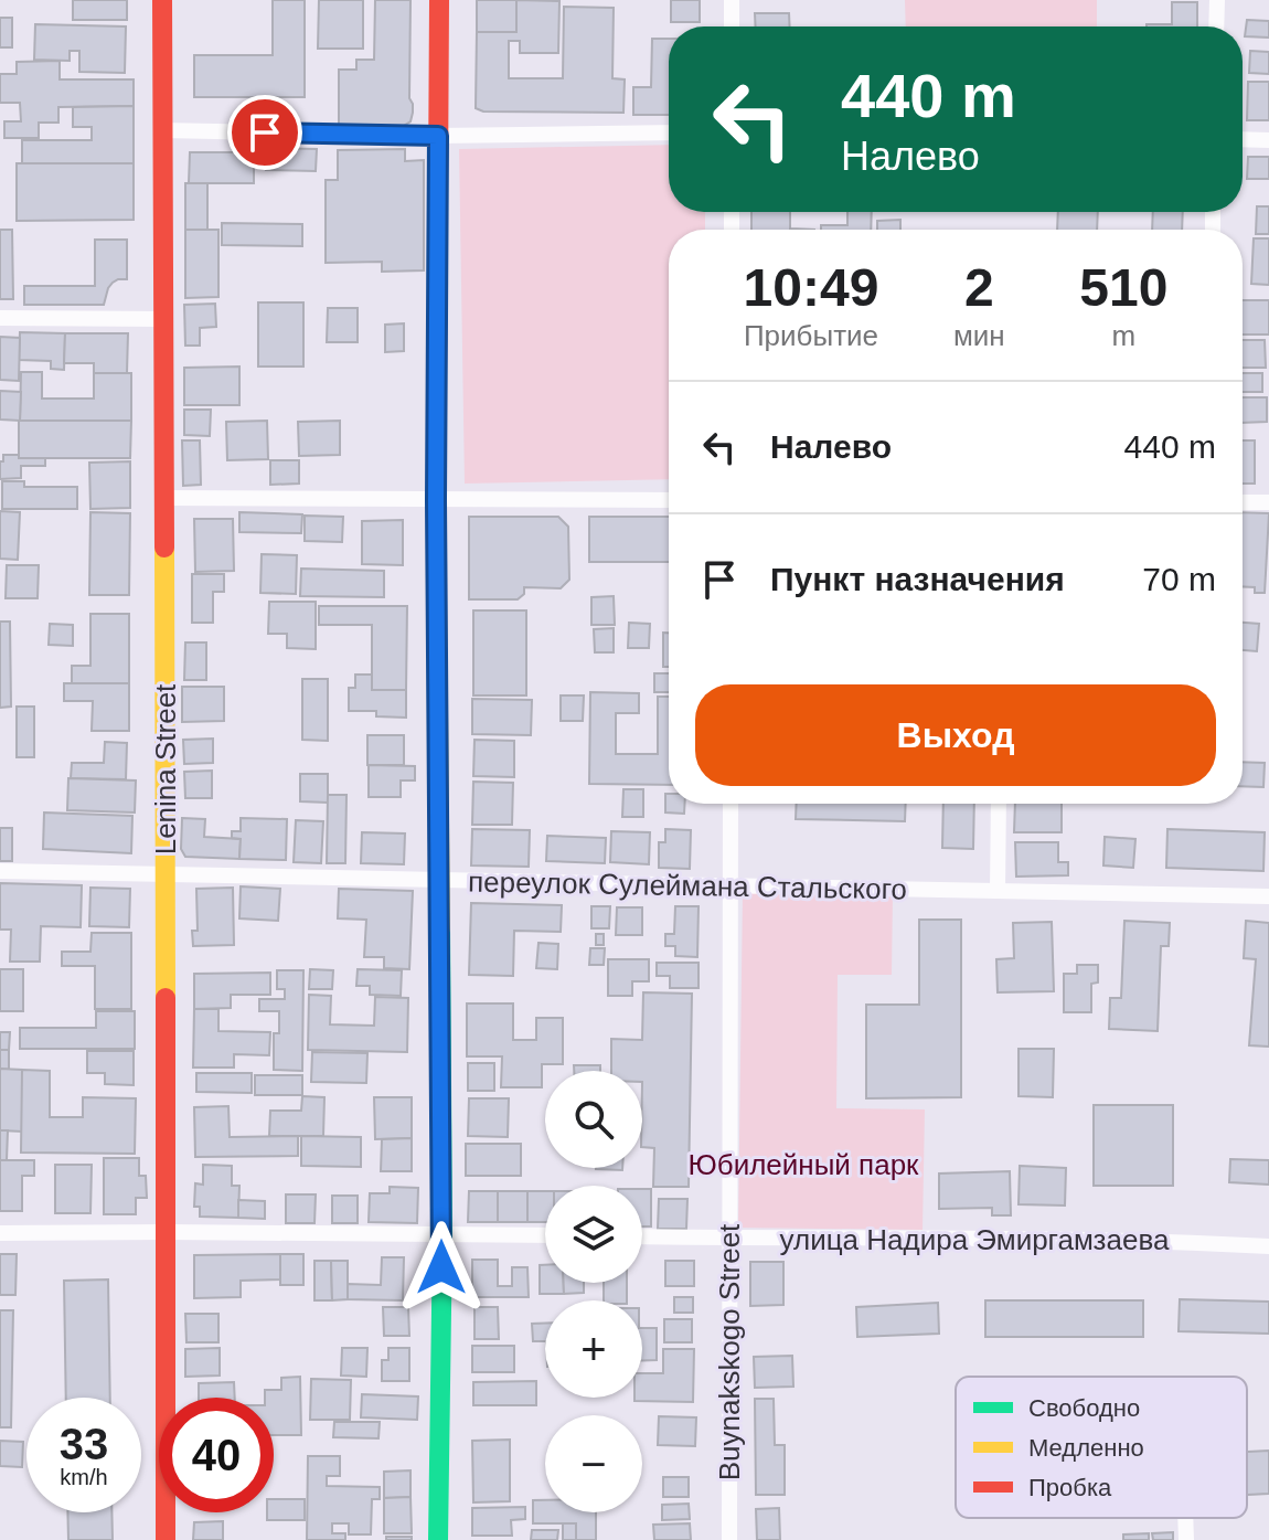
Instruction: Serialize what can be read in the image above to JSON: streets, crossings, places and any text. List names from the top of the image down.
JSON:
{
  "streets": {
    "street": [
      "Lenina Street",
      "переулок Сулеймана Стальского",
      "улица Надира Эмиргамзаева",
      "Buynakskogo Street"
    ]
  },
  "crossings": [
    ["Lenina Street", "переулок Сулеймана Стальского"],
    ["переулок Сулеймана Стальского", "Buynakskogo Street"],
    ["улица Надира Эмиргамзаева", "Buynakskogo Street"]
  ],
  "parks": ["Юбилейный парк"],
  "legend": ["Свободно", "Медленно", "Пробка"],
  "page": {
    "turn": ["440 m", "Налево"],
    "eta": [
      "10:49",
      "Прибытие",
      "2",
      "мин",
      "510",
      "m"
    ],
    "list": [
      {
        "name": "Налево",
        "value": "440 m"
      },
      {
        "name": "Пункт назначения",
        "value": "70 m"
      }
    ],
    "buttons": "Выход",
    "map_buttons": ["+", "−"],
    "speed": "33 km/h",
    "limit": "40"
  }
}
